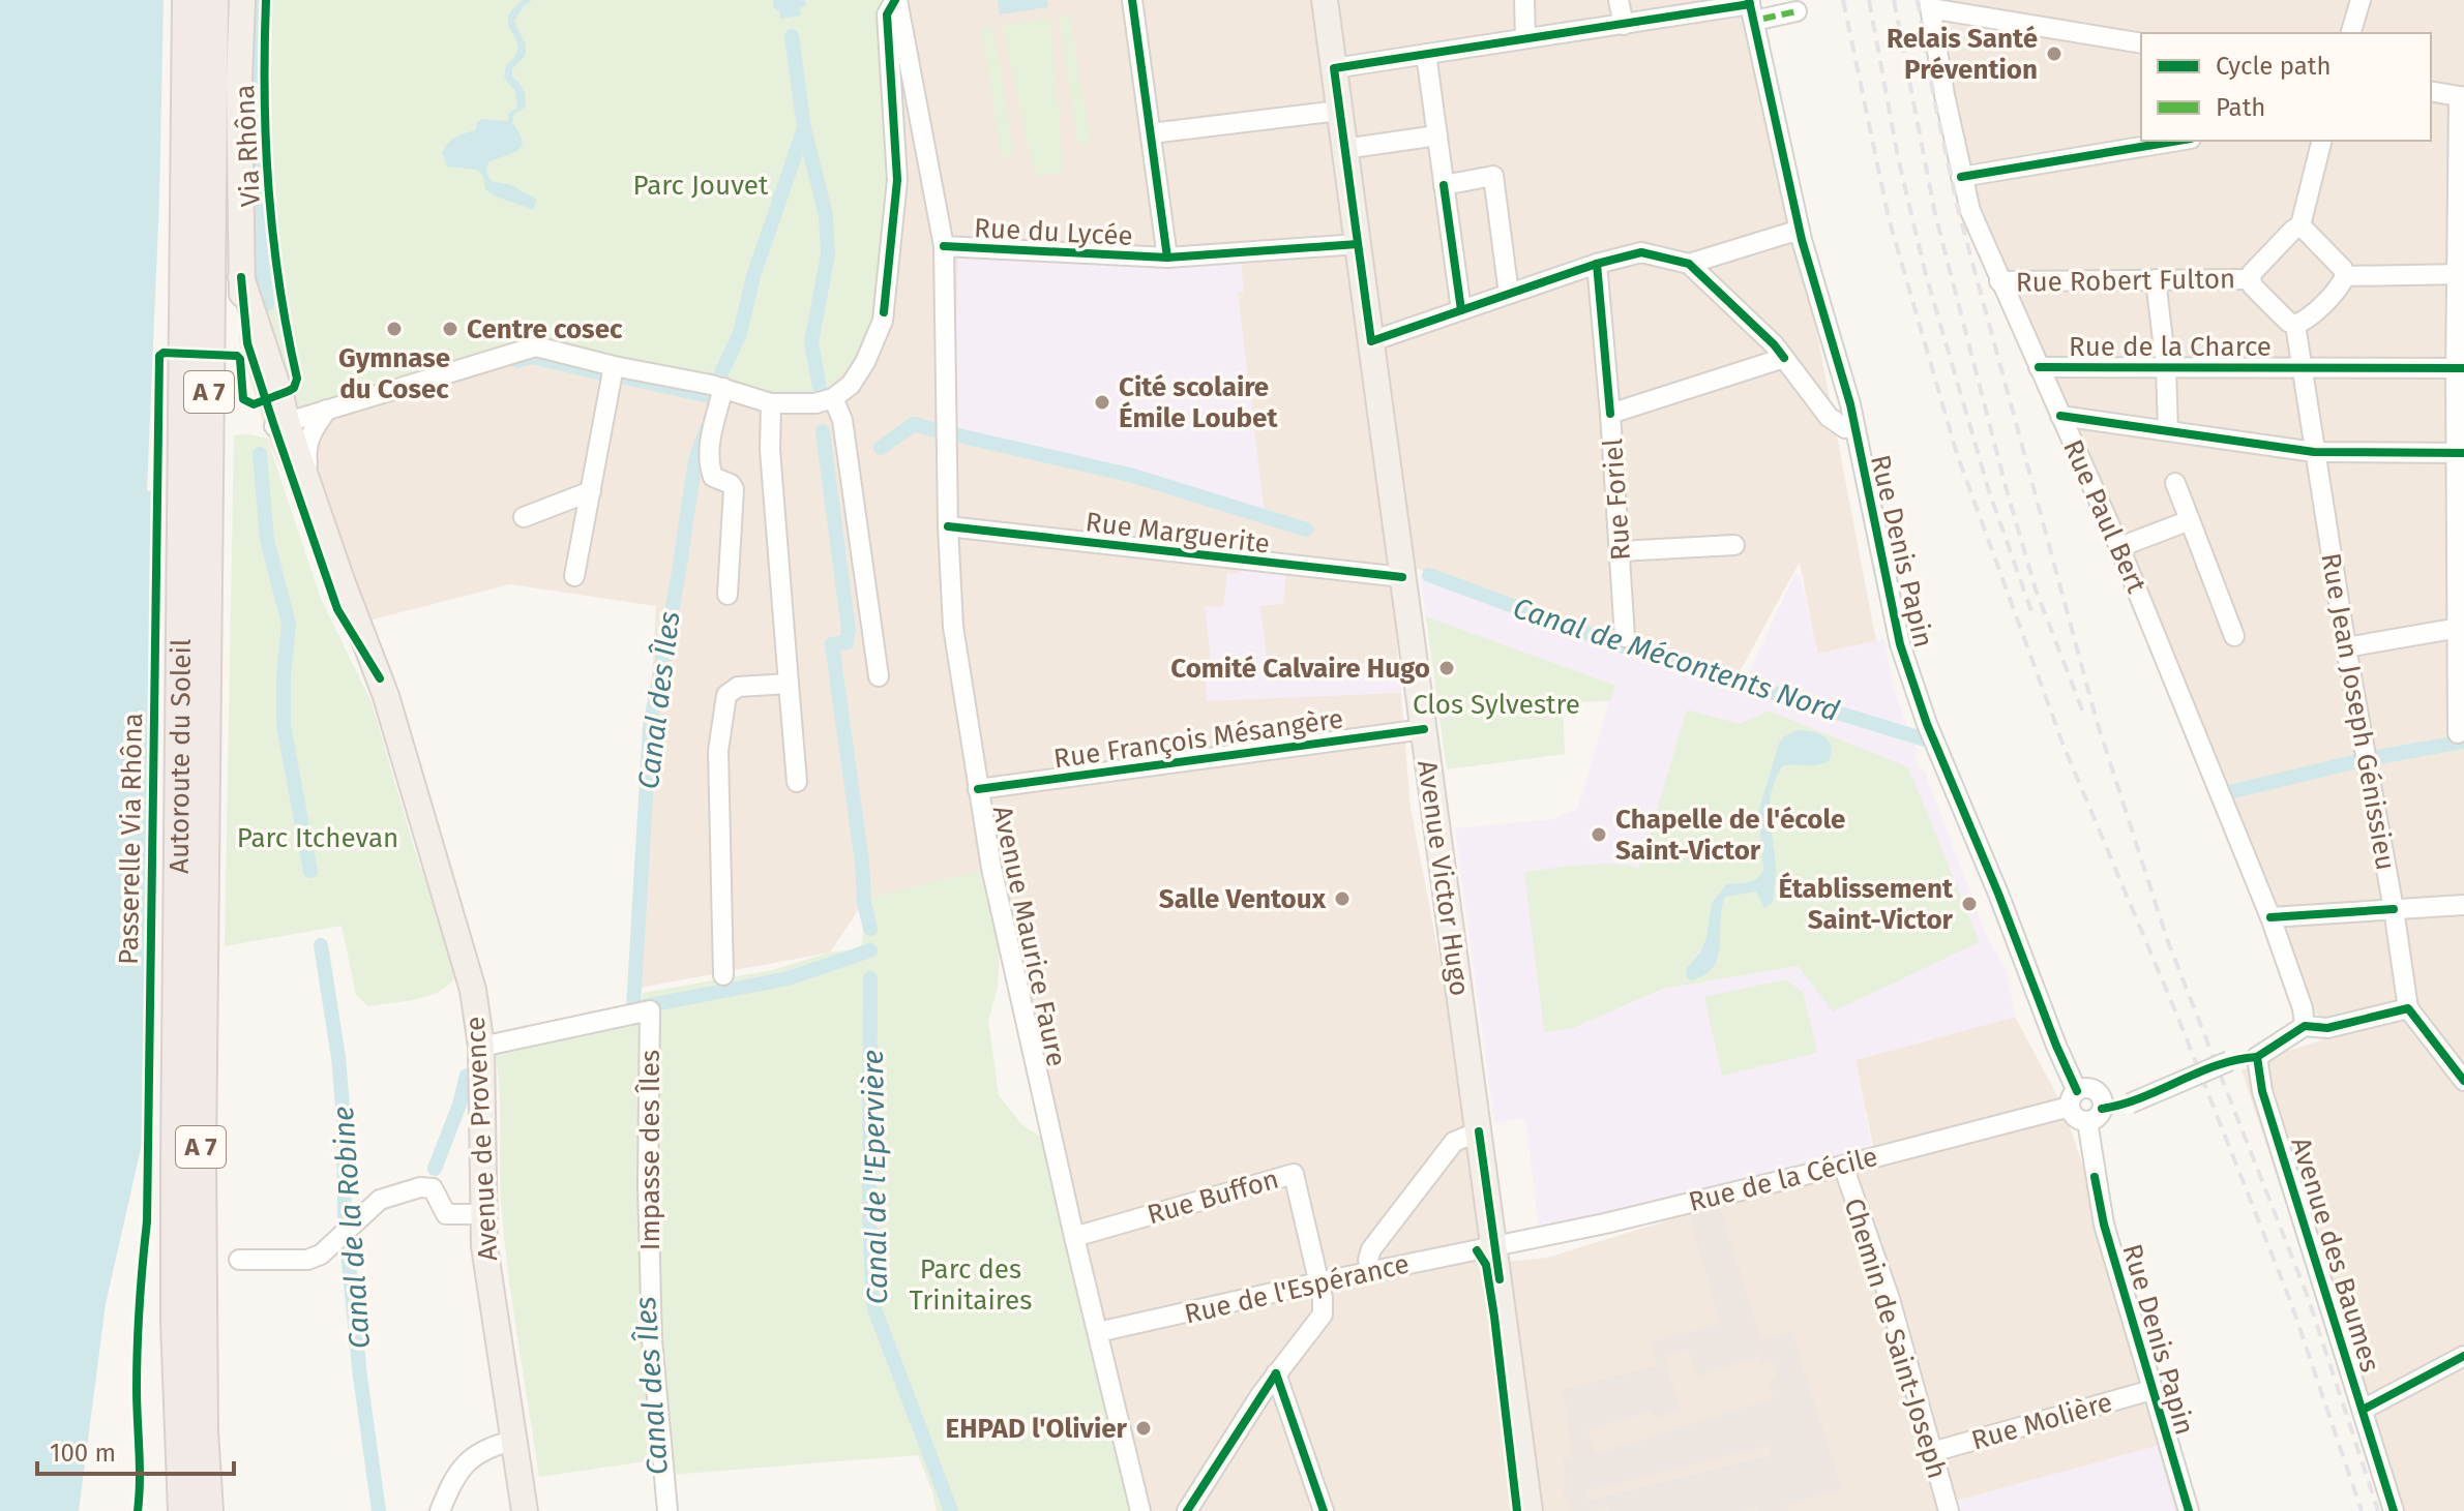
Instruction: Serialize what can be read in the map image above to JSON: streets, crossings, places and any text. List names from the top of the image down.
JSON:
{
  "streets": {
    "highway": ["A 7", "Autoroute du Soleil"],
    "main road": ["Avenue Victor Hugo", "Avenue de Provence"],
    "street": [
      "Rue du Lycée",
      "Rue Robert Fulton",
      "Rue de la Charce",
      "Rue Foriel",
      "Rue Paul Bert",
      "Rue Marguerite",
      "Rue Denis Papin",
      "Rue Jean Joseph Génissieu",
      "Rue François Mésangère",
      "Avenue Maurice Faure",
      "Impasse des Îles",
      "Rue de la Cécile",
      "Rue Buffon",
      "Avenue des Baumes",
      "Rue de l'Espérance",
      "Chemin de Saint-Joseph",
      "Rue Molière"
    ],
    "cycle path": ["Via Rhôna"]
  },
  "crossings": [
    ["Rue du Lycée", "Avenue Victor Hugo"],
    ["Rue du Lycée", "Avenue Maurice Faure"],
    ["Rue Robert Fulton", "Rue Paul Bert"],
    ["Rue Robert Fulton", "Rue Jean Joseph Génissieu"],
    ["Rue de la Charce", "Rue Paul Bert"],
    ["Rue de la Charce", "Rue Jean Joseph Génissieu"],
    ["Rue Marguerite", "Avenue Victor Hugo"],
    ["Rue Marguerite", "Avenue Maurice Faure"],
    ["Rue Denis Papin", "Rue de la Cécile"],
    ["Rue Denis Papin", "Rue Molière"],
    ["Rue François Mésangère", "Avenue Victor Hugo"],
    ["Rue François Mésangère", "Avenue Maurice Faure"],
    ["Avenue Victor Hugo", "Rue de la Cécile"],
    ["Avenue Victor Hugo", "Rue de l'Espérance"],
    ["Avenue Maurice Faure", "Rue Buffon"],
    ["Avenue Maurice Faure", "Rue de l'Espérance"],
    ["Avenue de Provence", "Impasse des Îles"],
    ["Rue de la Cécile", "Rue de l'Espérance"],
    ["Rue de la Cécile", "Chemin de Saint-Joseph"],
    ["Rue Buffon", "Rue de l'Espérance"],
    ["Chemin de Saint-Joseph", "Rue Molière"]
  ],
  "water": [
    "Canal de Mécontents Nord",
    "Canal des Îles",
    "Canal de l'Epervière",
    "Canal de la Robine"
  ],
  "parks": [
    "Parc Jouvet",
    "Clos Sylvestre",
    "Parc Itchevan",
    "Parc des Trinitaires"
  ],
  "places": [
    "Relais Santé Prévention",
    "Gymnase du Cosec",
    "Centre cosec",
    "Cité scolaire Émile Loubet",
    "Comité Calvaire Hugo",
    "Chapelle de l'école Saint-Victor",
    "Salle Ventoux",
    "Établissement Saint-Victor",
    "EHPAD l'Olivier"
  ],
  "legend": ["Cycle path", "Path"],
  "scale_bar": "100 m"
}
